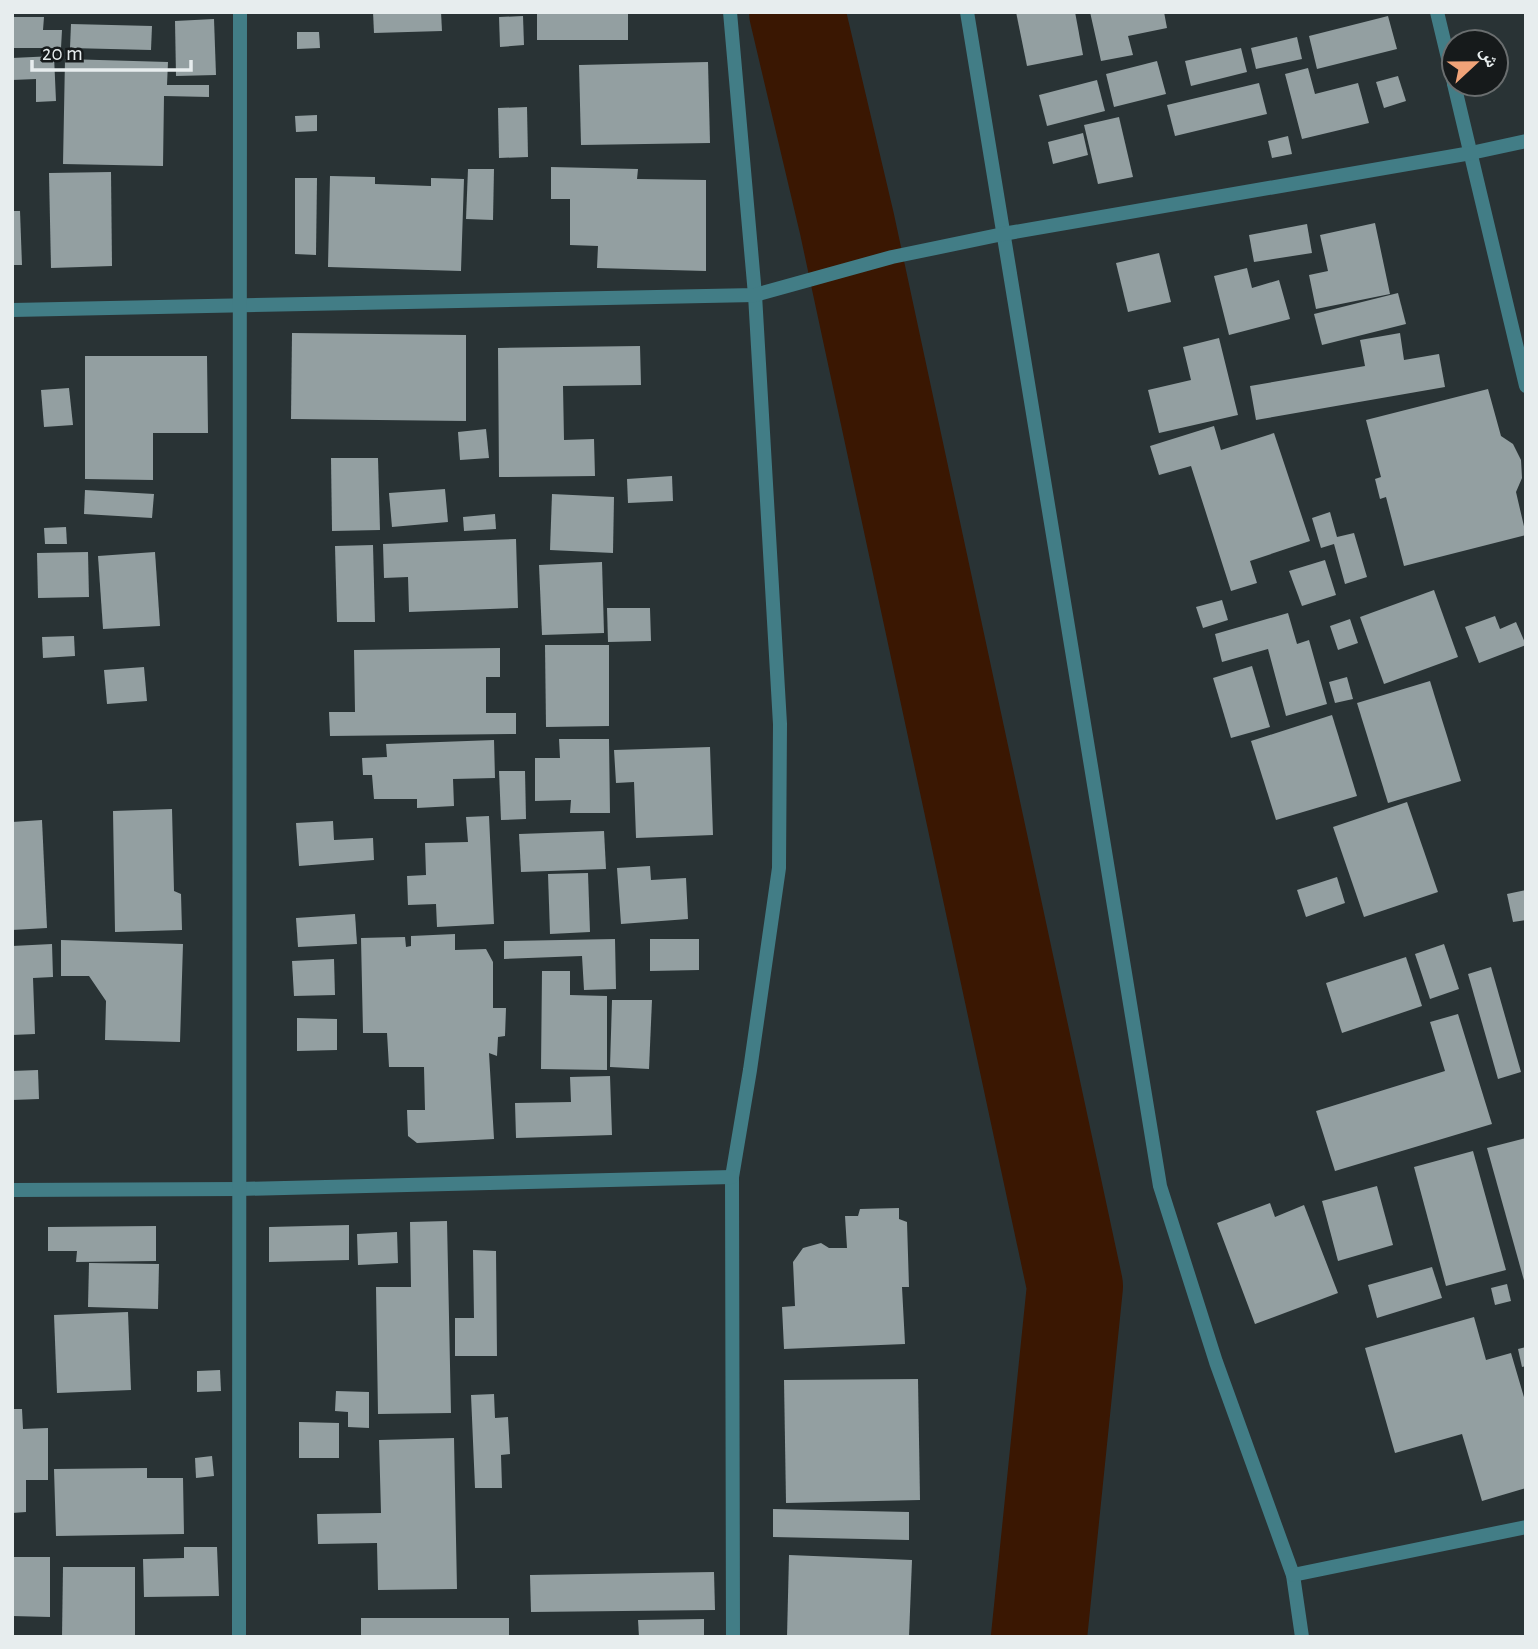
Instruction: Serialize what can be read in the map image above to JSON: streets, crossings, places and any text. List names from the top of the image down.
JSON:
{
  "scale_bar": "20 m",
  "north": "right"
}
